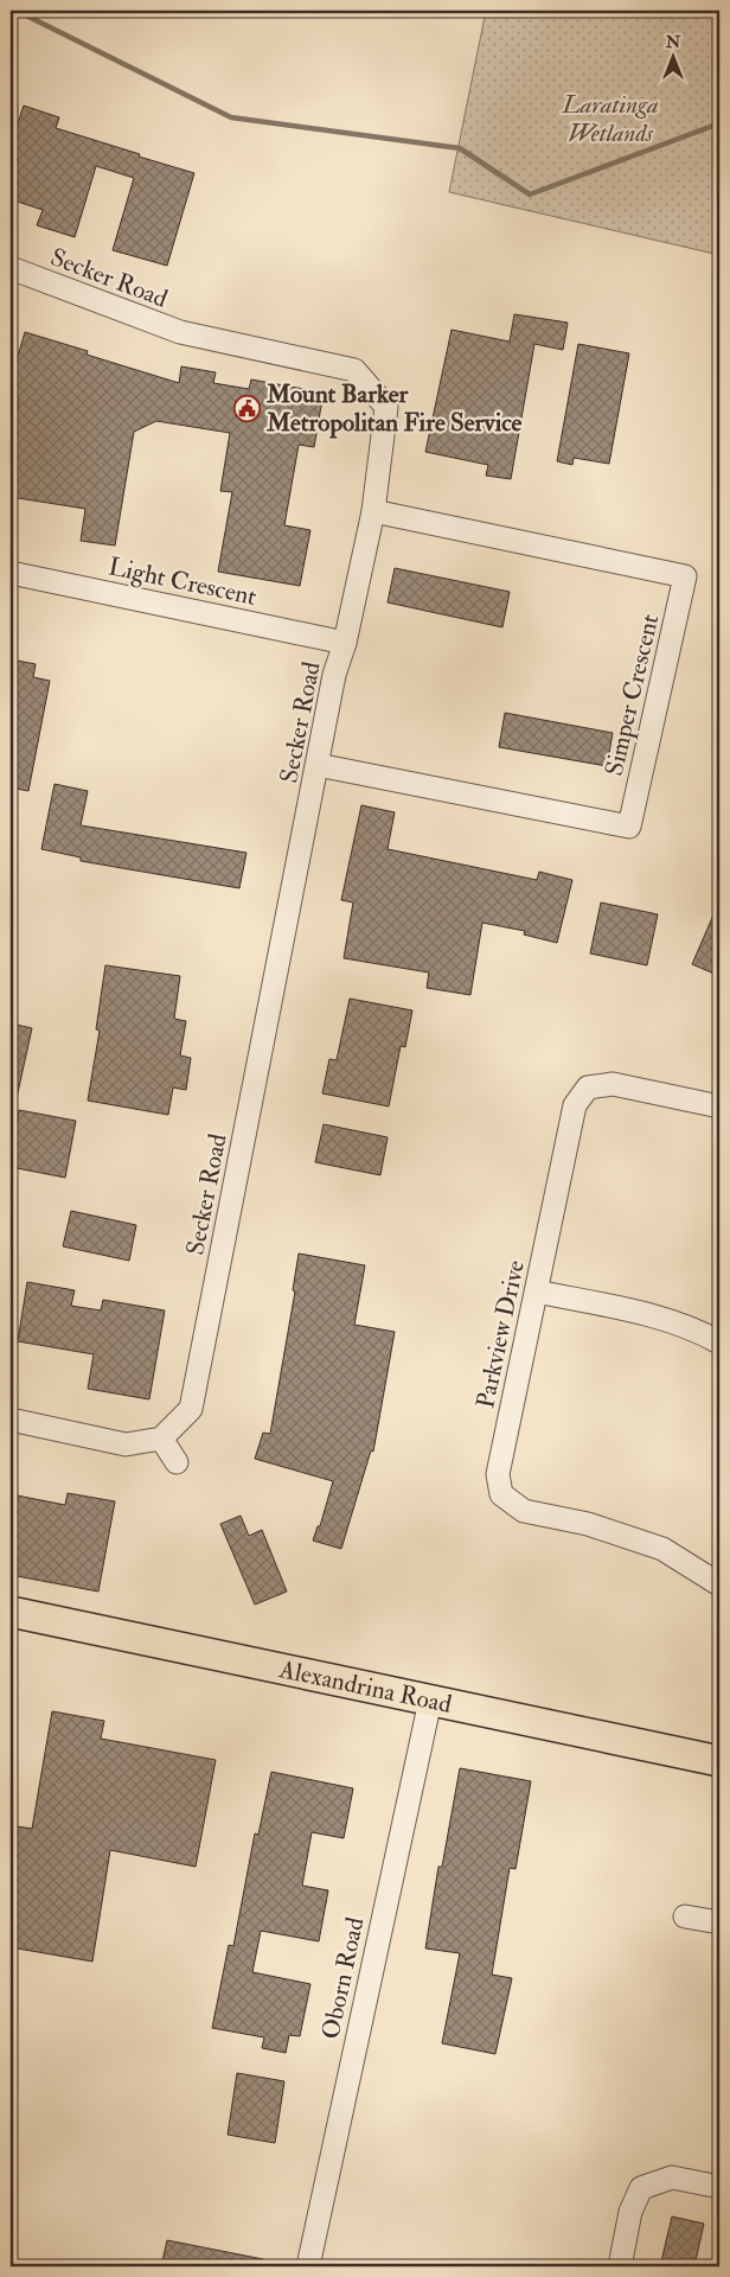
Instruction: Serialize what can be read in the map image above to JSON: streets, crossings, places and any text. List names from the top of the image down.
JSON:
{
  "streets": {
    "main road": ["Alexandrina Road"],
    "street": [
      "Secker Road",
      "Light Crescent",
      "Simper Crescent",
      "Parkview Drive",
      "Oborn Road"
    ]
  },
  "crossings": [
    ["Secker Road", "Light Crescent"],
    ["Secker Road", "Simper Crescent"],
    ["Alexandrina Road", "Oborn Road"]
  ],
  "parks": ["Laratinga Wetlands"],
  "places": {
    "public building": ["Mount Barker Metropolitan Fire Service"]
  },
  "north": "top"
}
